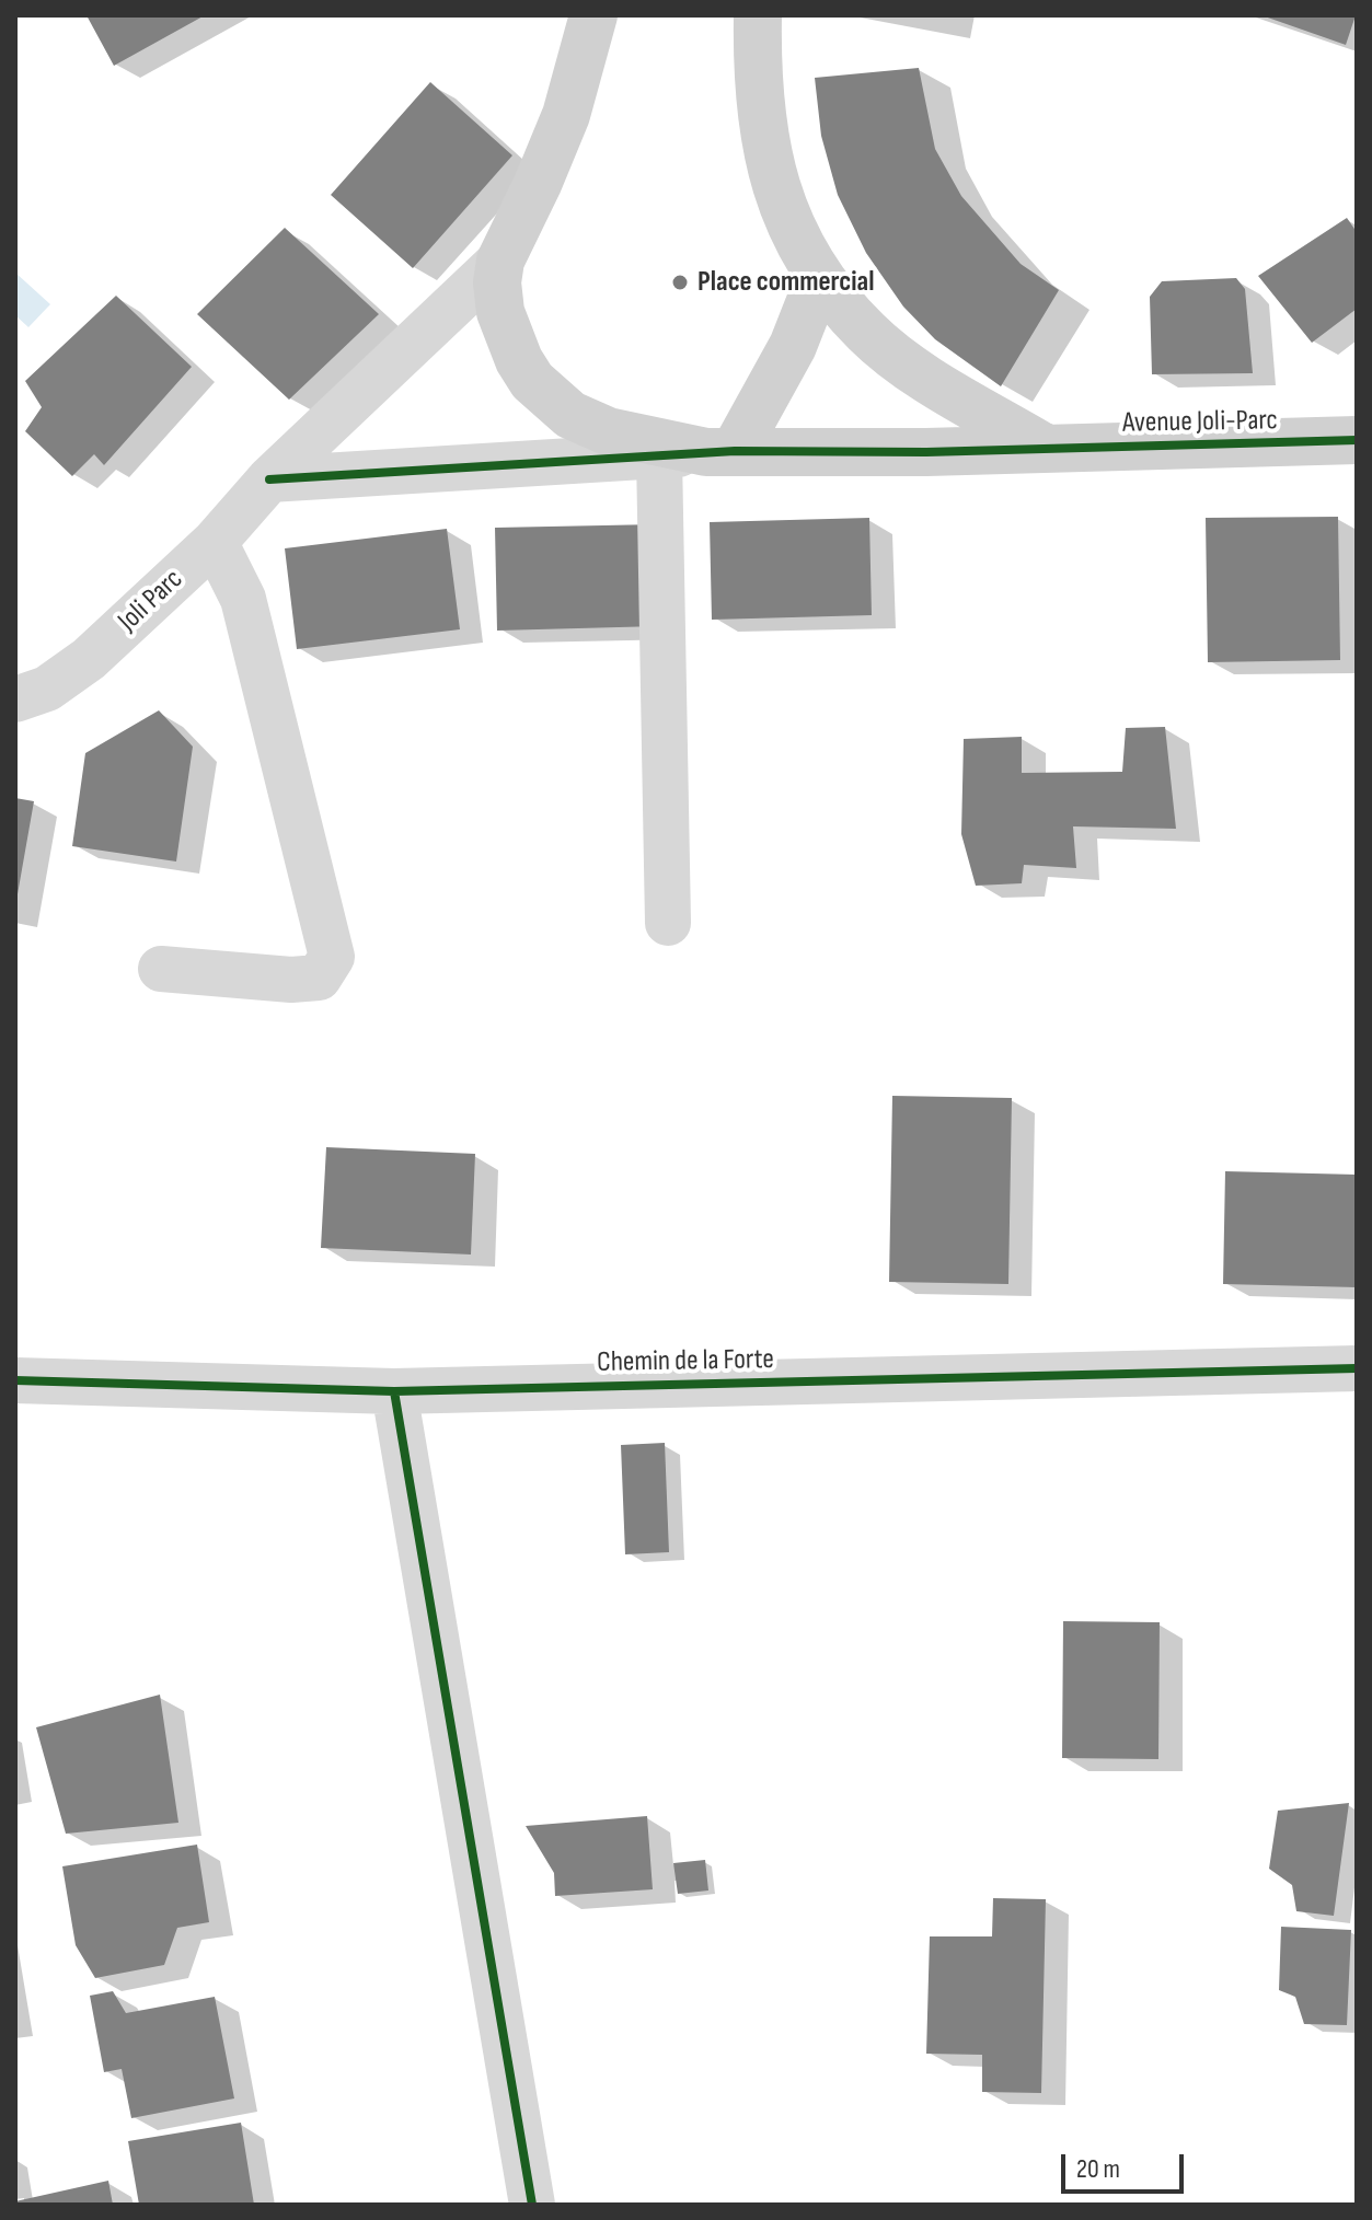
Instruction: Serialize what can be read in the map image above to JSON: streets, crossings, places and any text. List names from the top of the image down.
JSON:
{
  "streets": {
    "street": ["Avenue Joli-Parc", "Joli Parc", "Chemin de la Forte"]
  },
  "crossings": [
    ["Avenue Joli-Parc", "Joli Parc"]
  ],
  "places": ["Place commercial"],
  "scale_bar": "20 m"
}
